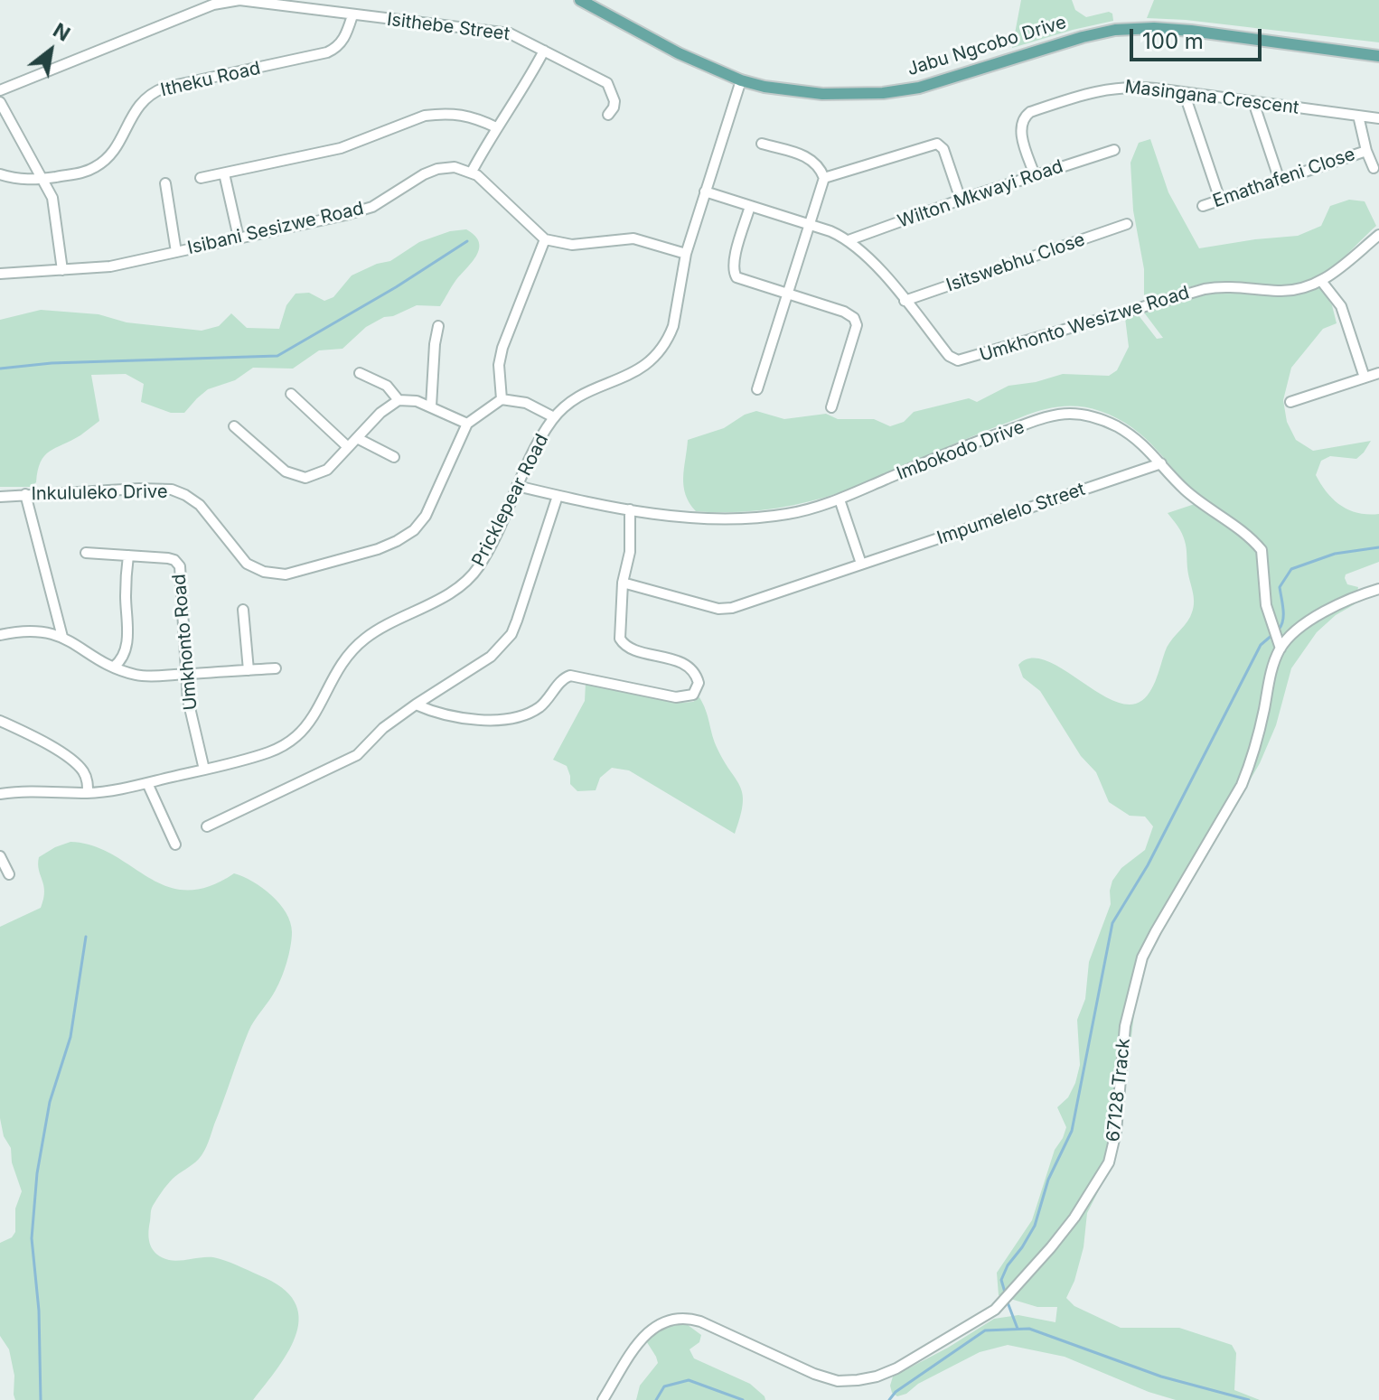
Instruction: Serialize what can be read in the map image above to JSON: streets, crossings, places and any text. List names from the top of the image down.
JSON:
{
  "streets": {
    "main road": ["Jabu Ngcobo Drive"],
    "street": [
      "Isithebe Street",
      "Itheku Road",
      "Masingana Crescent",
      "Emathafeni Close",
      "Wilton Mkwayi Road",
      "Isibani Sesizwe Road",
      "Isitswebhu Close",
      "Umkhonto Wesizwe Road",
      "Imbokodo Drive",
      "Inkululeko Drive",
      "Pricklepear Road",
      "Impumelelo Street",
      "Umkhonto Road",
      "67128 Track"
    ]
  },
  "crossings": [
    ["Isithebe Street", "Itheku Road"],
    ["Jabu Ngcobo Drive", "Pricklepear Road"],
    ["Masingana Crescent", "Emathafeni Close"],
    ["Masingana Crescent", "Wilton Mkwayi Road"],
    ["Wilton Mkwayi Road", "Umkhonto Wesizwe Road"],
    ["Isitswebhu Close", "Umkhonto Wesizwe Road"],
    ["Umkhonto Wesizwe Road", "Pricklepear Road"],
    ["Imbokodo Drive", "Pricklepear Road"],
    ["Imbokodo Drive", "Impumelelo Street"],
    ["Imbokodo Drive", "67128 Track"],
    ["Pricklepear Road", "Umkhonto Road"]
  ],
  "scale_bar": "100 m",
  "north": "top right"
}
